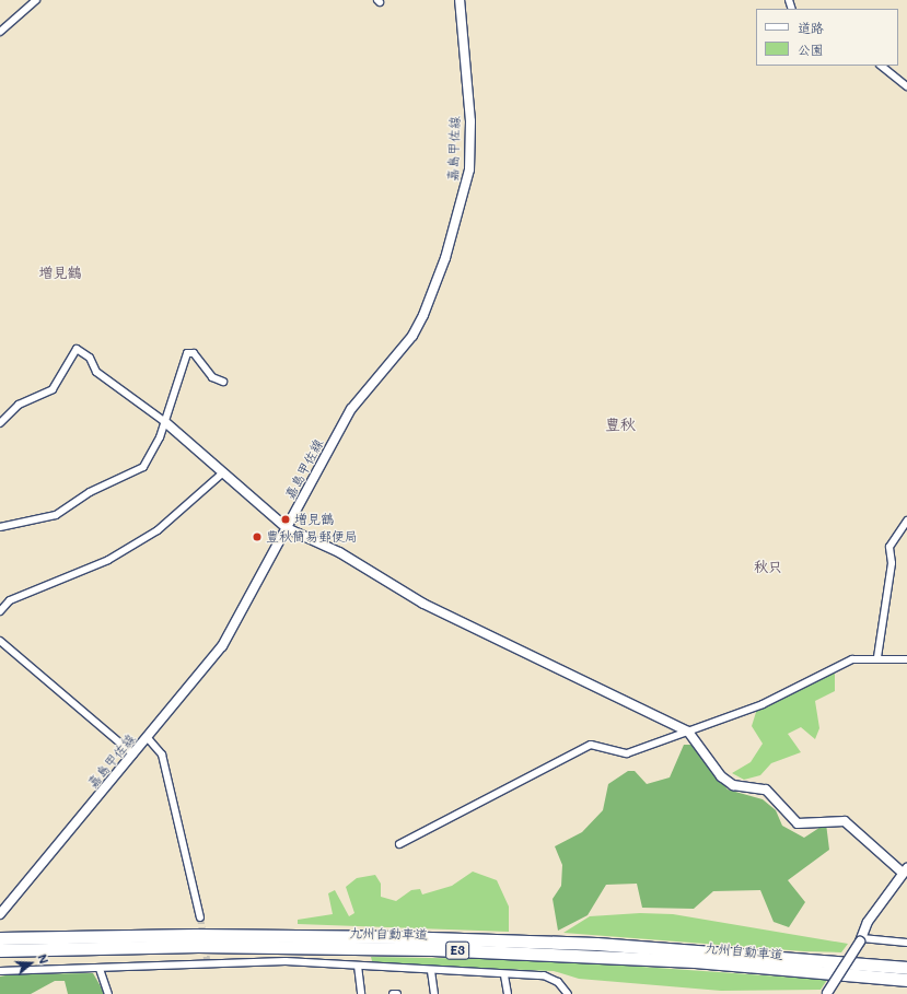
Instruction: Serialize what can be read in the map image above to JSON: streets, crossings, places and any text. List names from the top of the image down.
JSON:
{
  "streets": {
    "highway": ["九州自動車道", "E3"],
    "main road": ["嘉島甲佐線"]
  },
  "districts": ["増見鶴", "豊秋", "秋只"],
  "places": ["増見鶴", "豊秋簡易郵便局"],
  "legend": ["道路", "公園"],
  "north": "right"
}
